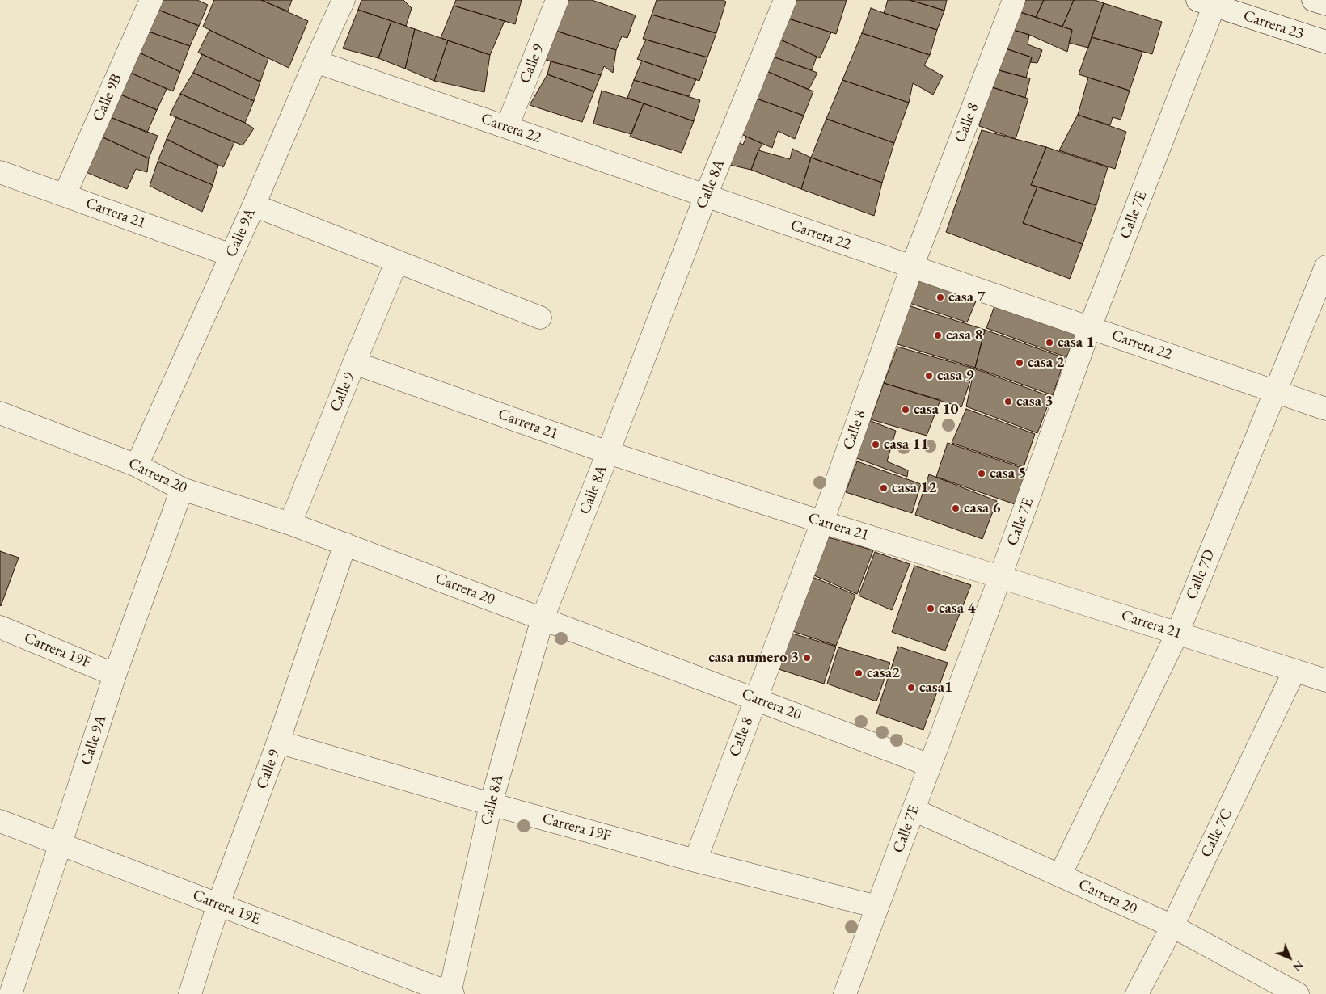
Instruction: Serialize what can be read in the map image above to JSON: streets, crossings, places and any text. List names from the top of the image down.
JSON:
{
  "streets": {
    "street": [
      "Carrera 23",
      "Calle 9",
      "Calle 9B",
      "Calle 8",
      "Carrera 22",
      "Calle 8A",
      "Carrera 21",
      "Calle 7E",
      "Calle 9A",
      "Carrera 20",
      "Calle 7D",
      "Carrera 19F",
      "Calle 7C",
      "Carrera 19E"
    ]
  },
  "crossings": [
    ["Carrera 23", "Calle 7E"],
    ["Calle 9", "Carrera 22"],
    ["Calle 9", "Carrera 21"],
    ["Calle 9", "Carrera 20"],
    ["Calle 9", "Carrera 19F"],
    ["Calle 9", "Carrera 19E"],
    ["Calle 9B", "Carrera 21"],
    ["Calle 8", "Carrera 22"],
    ["Calle 8", "Carrera 21"],
    ["Calle 8", "Carrera 20"],
    ["Calle 8", "Carrera 19F"],
    ["Carrera 22", "Calle 8A"],
    ["Carrera 22", "Calle 7E"],
    ["Carrera 22", "Calle 9A"],
    ["Carrera 22", "Calle 7D"],
    ["Calle 8A", "Carrera 21"],
    ["Calle 8A", "Carrera 20"],
    ["Calle 8A", "Carrera 19F"],
    ["Calle 8A", "Carrera 19E"],
    ["Carrera 21", "Calle 7E"],
    ["Carrera 21", "Calle 9A"],
    ["Carrera 21", "Calle 7D"],
    ["Carrera 21", "Calle 7C"],
    ["Calle 7E", "Carrera 20"],
    ["Calle 7E", "Carrera 19F"],
    ["Calle 9A", "Carrera 20"],
    ["Calle 9A", "Carrera 19F"],
    ["Calle 9A", "Carrera 19E"],
    ["Carrera 20", "Calle 7D"],
    ["Carrera 20", "Calle 7C"]
  ],
  "places": [
    "casa 7",
    "casa 8",
    "casa 1",
    "casa 2",
    "casa 9",
    "casa 3",
    "casa 10",
    "casa 11",
    "casa 5",
    "casa 12",
    "casa 6",
    "casa 4",
    "casa numero 3",
    "casa2",
    "casa1"
  ],
  "north": "bottom right"
}
